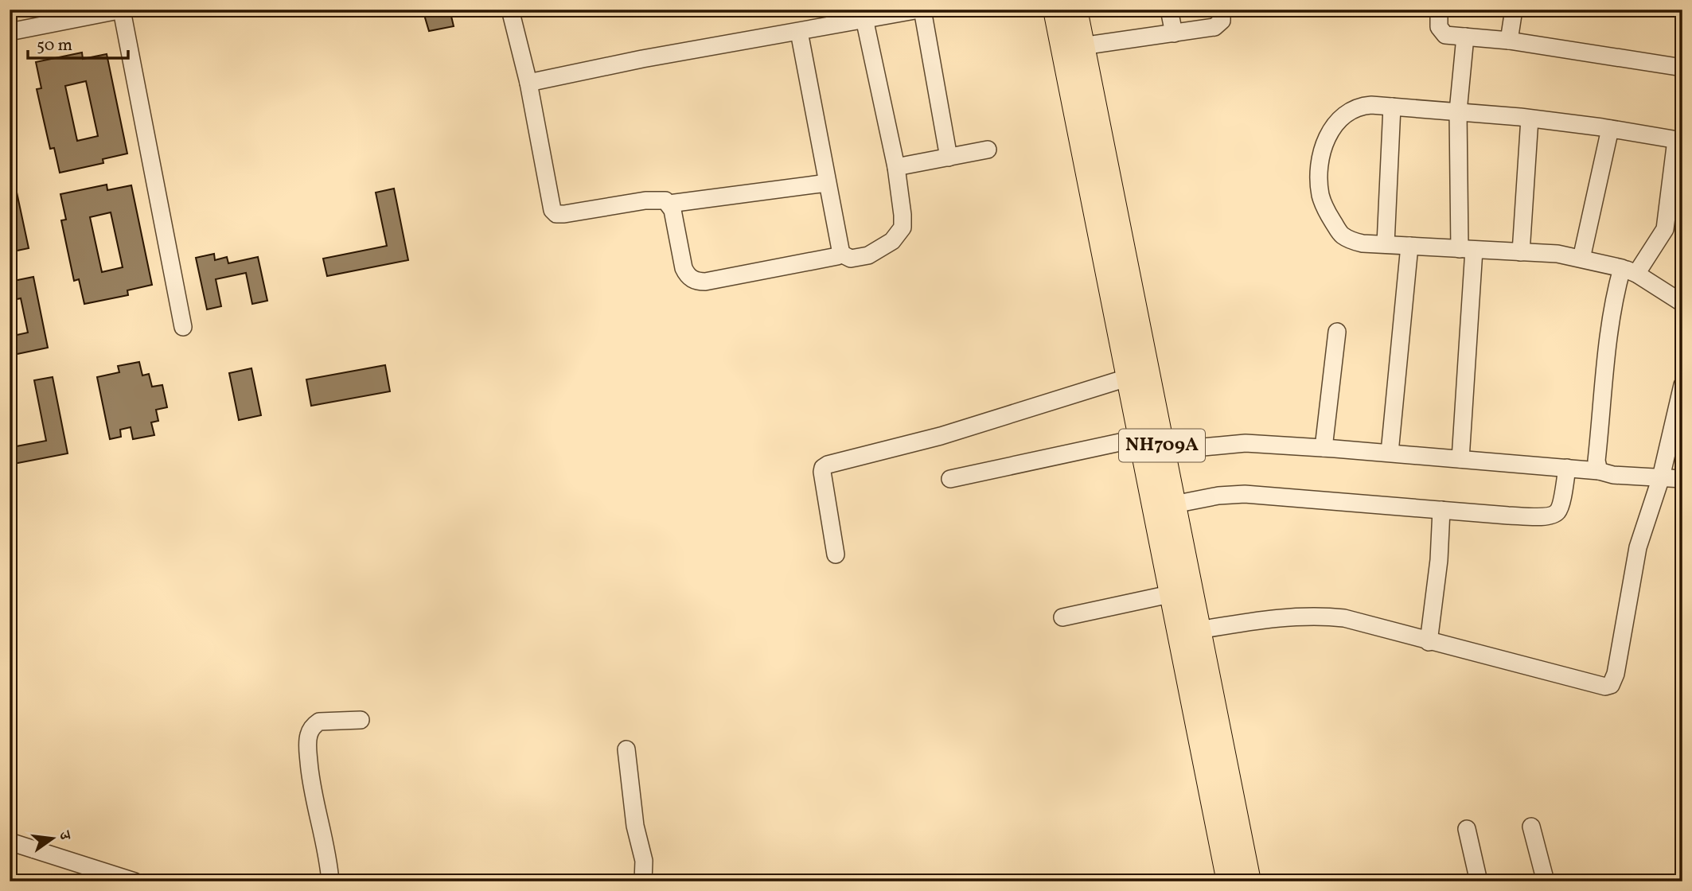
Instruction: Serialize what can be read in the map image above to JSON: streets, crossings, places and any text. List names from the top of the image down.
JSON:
{
  "streets": {
    "highway": ["NH709A"]
  },
  "scale_bar": "50 m",
  "north": "right"
}
